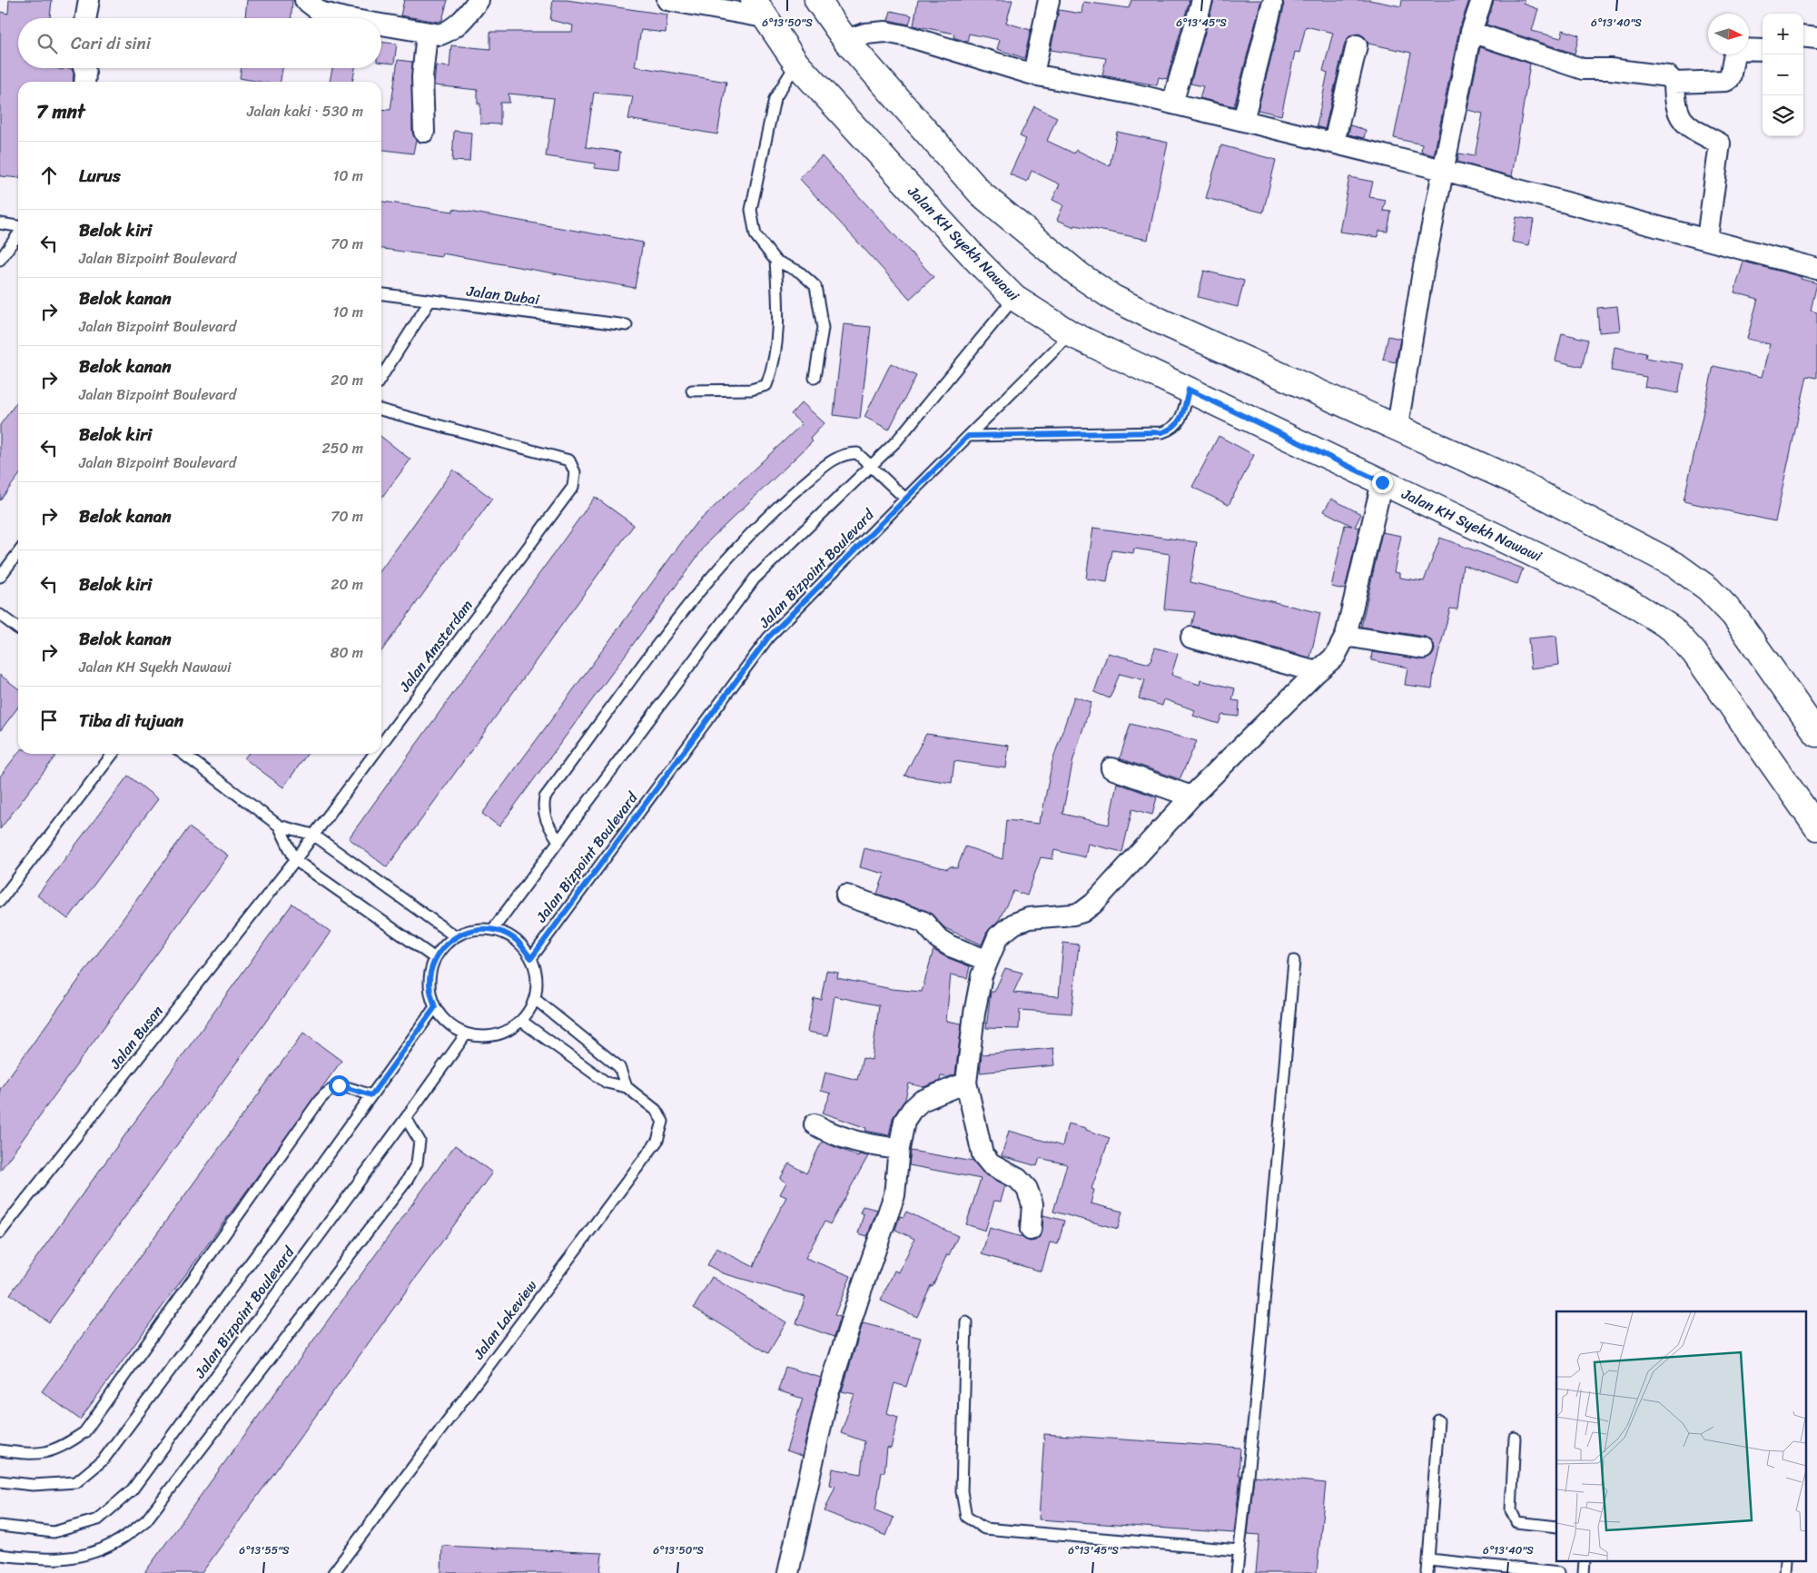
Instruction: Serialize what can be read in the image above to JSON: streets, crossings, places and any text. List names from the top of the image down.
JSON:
{
  "streets": {
    "main road": ["Jalan KH Syekh Nawawi"],
    "lane": [
      "Jalan Dubai",
      "Jalan Bizpoint Boulevard",
      "Jalan Amsterdam",
      "Jalan Busan",
      "Jalan Lakeview"
    ]
  },
  "crossings": [
    ["Jalan KH Syekh Nawawi", "Jalan Bizpoint Boulevard"],
    ["Jalan Amsterdam", "Jalan Busan"]
  ],
  "north": "right",
  "page": {
    "map_buttons": ["+", "−"],
    "search": "Cari di sini",
    "heading": ["7 mnt", "Jalan kaki · 530 m"],
    "list": [
      ["Lurus", "10 m"],
      ["Belok kiri", "Jalan Bizpoint Boulevard", "70 m"],
      ["Belok kanan", "Jalan Bizpoint Boulevard", "10 m"],
      ["Belok kanan", "Jalan Bizpoint Boulevard", "20 m"],
      ["Belok kiri", "Jalan Bizpoint Boulevard", "250 m"],
      ["Belok kanan", "70 m"],
      ["Belok kiri", "20 m"],
      ["Belok kanan", "Jalan KH Syekh Nawawi", "80 m"],
      "Tiba di tujuan"
    ]
  },
  "coordinates": [
    "6°13'50\"S",
    "6°13'45\"S",
    "6°13'40\"S",
    "6°13'55\"S"
  ]
}
